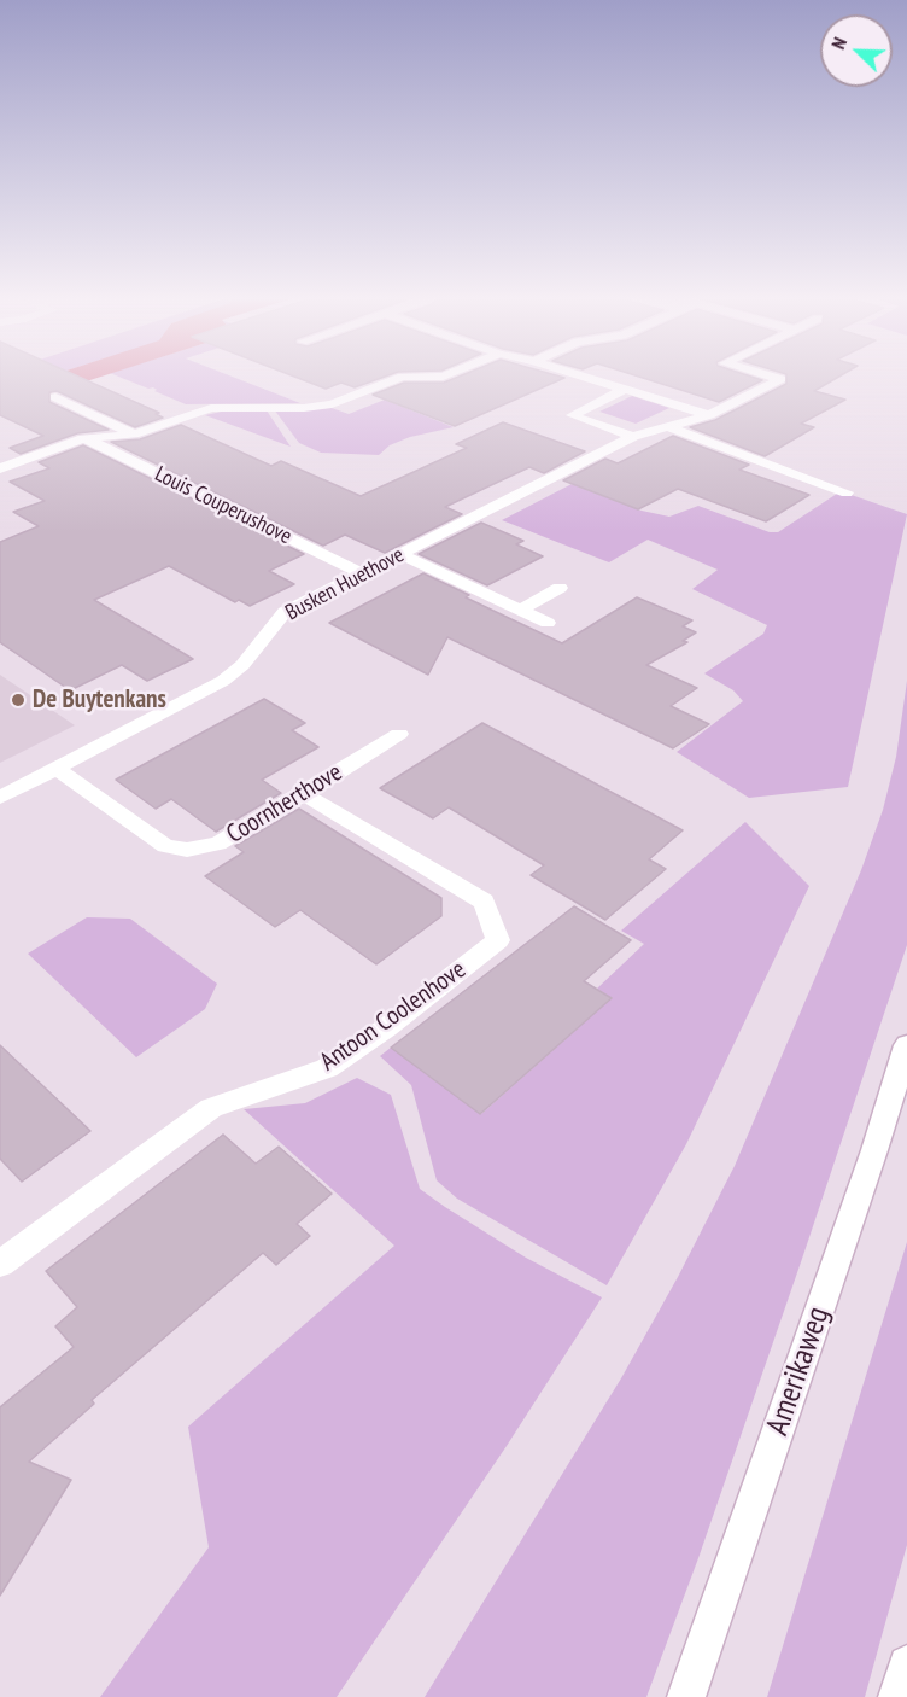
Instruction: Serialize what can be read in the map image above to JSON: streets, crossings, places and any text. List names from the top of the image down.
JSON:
{
  "streets": {
    "street": [
      "Louis Couperushove",
      "Busken Huethove",
      "Coornherthove",
      "Antoon Coolenhove",
      "Amerikaweg"
    ]
  },
  "crossings": [
    ["Louis Couperushove", "Busken Huethove"],
    ["Busken Huethove", "Coornherthove"],
    ["Coornherthove", "Antoon Coolenhove"]
  ],
  "places": ["De Buytenkans"],
  "north": "top left"
}
